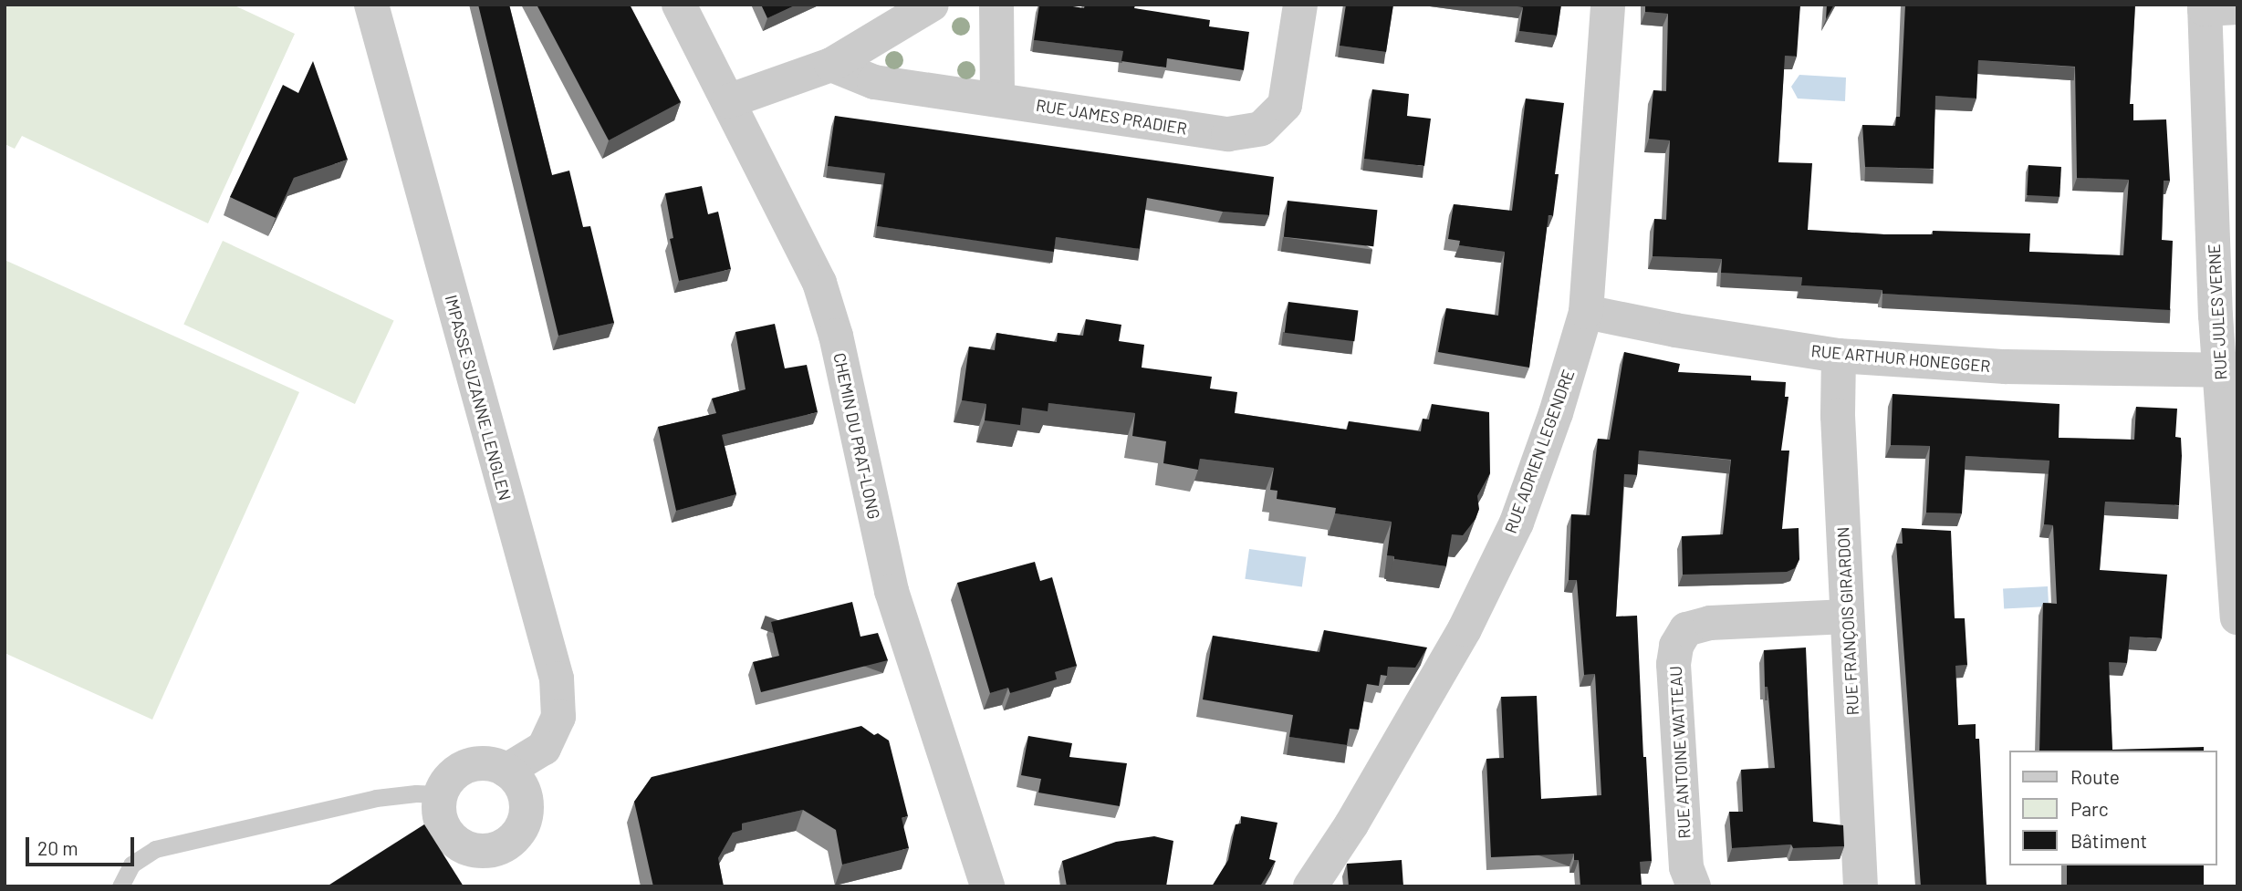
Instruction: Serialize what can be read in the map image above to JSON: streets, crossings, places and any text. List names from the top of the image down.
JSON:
{
  "streets": {
    "street": [
      "RUE JAMES PRADIER",
      "RUE JULES VERNE",
      "RUE ARTHUR HONEGGER",
      "IMPASSE SUZANNE LENGLEN",
      "CHEMIN DU PRAT-LONG",
      "RUE ADRIEN LEGENDRE",
      "RUE FRANÇOIS GIRARDON",
      "RUE ANTOINE WATTEAU"
    ]
  },
  "crossings": [
    ["RUE JULES VERNE", "RUE ARTHUR HONEGGER"],
    ["RUE ARTHUR HONEGGER", "RUE ADRIEN LEGENDRE"],
    ["RUE ARTHUR HONEGGER", "RUE FRANÇOIS GIRARDON"],
    ["RUE FRANÇOIS GIRARDON", "RUE ANTOINE WATTEAU"]
  ],
  "legend": ["Route", "Parc", "Bâtiment"],
  "scale_bar": "20 m"
}
